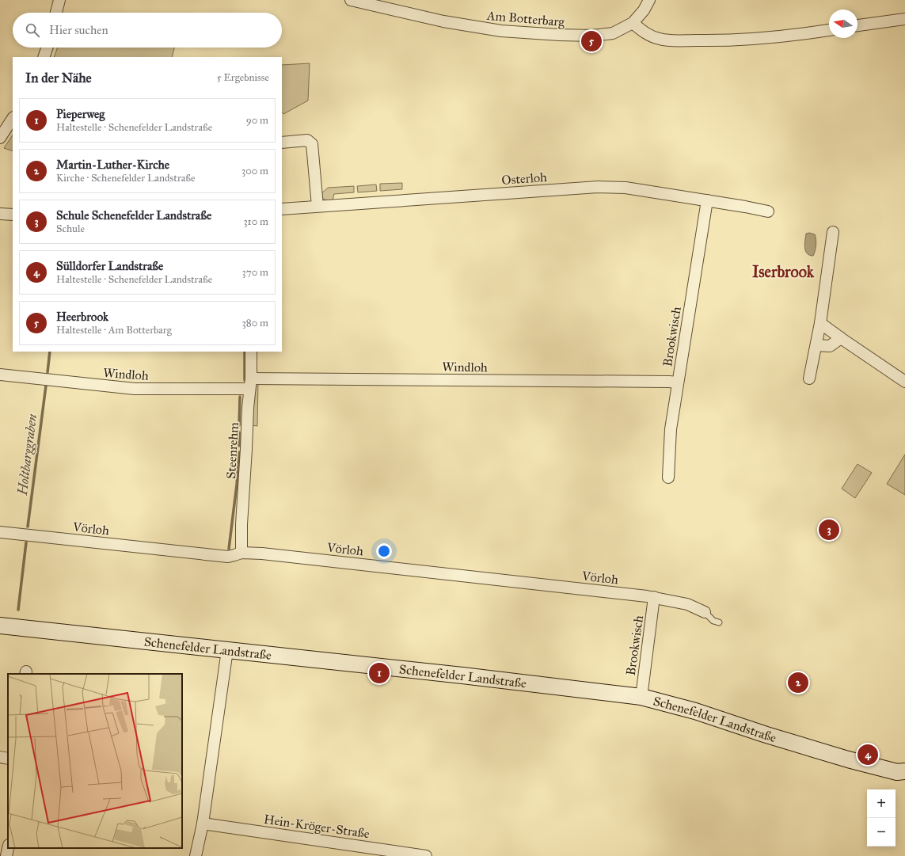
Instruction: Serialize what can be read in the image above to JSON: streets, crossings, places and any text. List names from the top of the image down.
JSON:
{
  "streets": {
    "main road": ["Schenefelder Landstraße"],
    "street": [
      "Am Botterbarg",
      "Osterloh",
      "Brookwisch",
      "Windloh",
      "Steenrehm",
      "Vörloh",
      "Hein-Kröger-Straße"
    ]
  },
  "crossings": [
    ["Osterloh", "Brookwisch"],
    ["Brookwisch", "Windloh"],
    ["Brookwisch", "Vörloh"],
    ["Brookwisch", "Schenefelder Landstraße"],
    ["Windloh", "Steenrehm"],
    ["Steenrehm", "Vörloh"]
  ],
  "districts": ["Iserbrook"],
  "water": ["Holtbarggraben"],
  "north": "left",
  "page": {
    "search": "Hier suchen",
    "pins": [
      "5",
      "3",
      "1",
      "2",
      "4"
    ],
    "heading": ["In der Nähe", "5 Ergebnisse"],
    "list": [
      {
        "mark": "1",
        "name": "Pieperweg",
        "note": "Haltestelle · Schenefelder Landstraße",
        "value": "90 m"
      },
      {
        "mark": "2",
        "name": "Martin-Luther-Kirche",
        "note": "Kirche · Schenefelder Landstraße",
        "value": "300 m"
      },
      {
        "mark": "3",
        "name": "Schule Schenefelder Landstraße",
        "note": "Schule",
        "value": "310 m"
      },
      {
        "mark": "4",
        "name": "Sülldorfer Landstraße",
        "note": "Haltestelle · Schenefelder Landstraße",
        "value": "370 m"
      },
      {
        "mark": "5",
        "name": "Heerbrook",
        "note": "Haltestelle · Am Botterbarg",
        "value": "380 m"
      }
    ],
    "map_buttons": ["+", "−"]
  }
}
